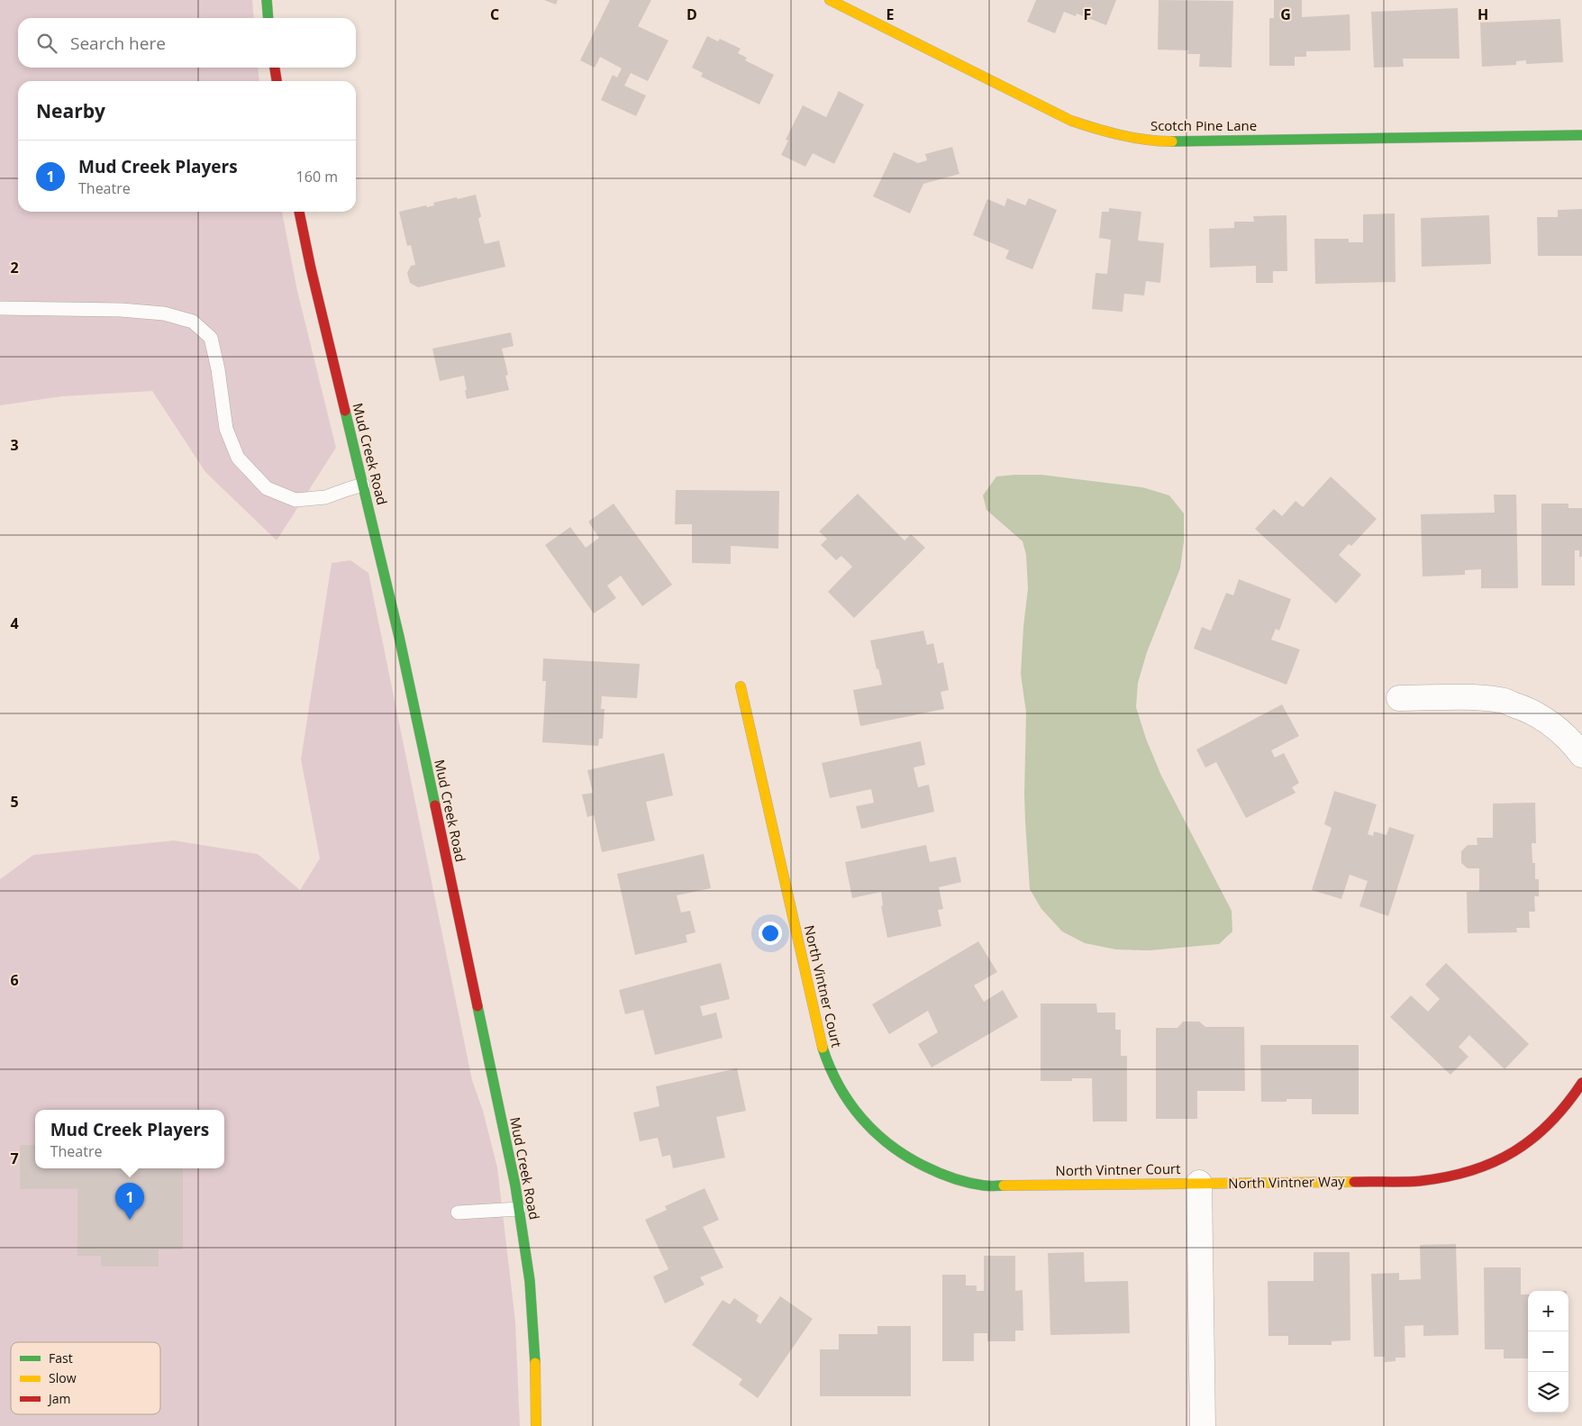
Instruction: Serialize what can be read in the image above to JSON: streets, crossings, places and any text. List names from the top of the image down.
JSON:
{
  "streets": {
    "street": [
      "Scotch Pine Lane",
      "Mud Creek Road",
      "North Vintner Court",
      "North Vintner Way"
    ]
  },
  "crossings": [
    ["North Vintner Court", "North Vintner Way"]
  ],
  "legend": ["Fast", "Slow", "Jam"],
  "page": {
    "search": "Search here",
    "heading": "Nearby",
    "list": [
      {
        "mark": "1",
        "name": "Mud Creek Players",
        "note": "Theatre",
        "value": "160 m"
      }
    ],
    "popup": ["Mud Creek Players", "Theatre"],
    "pins": "1",
    "map_buttons": ["+", "−"]
  },
  "grid": {
    "columns": [
      "C",
      "D",
      "E",
      "F",
      "G",
      "H"
    ],
    "rows": [
      "2",
      "3",
      "4",
      "5",
      "6",
      "7"
    ]
  }
}
